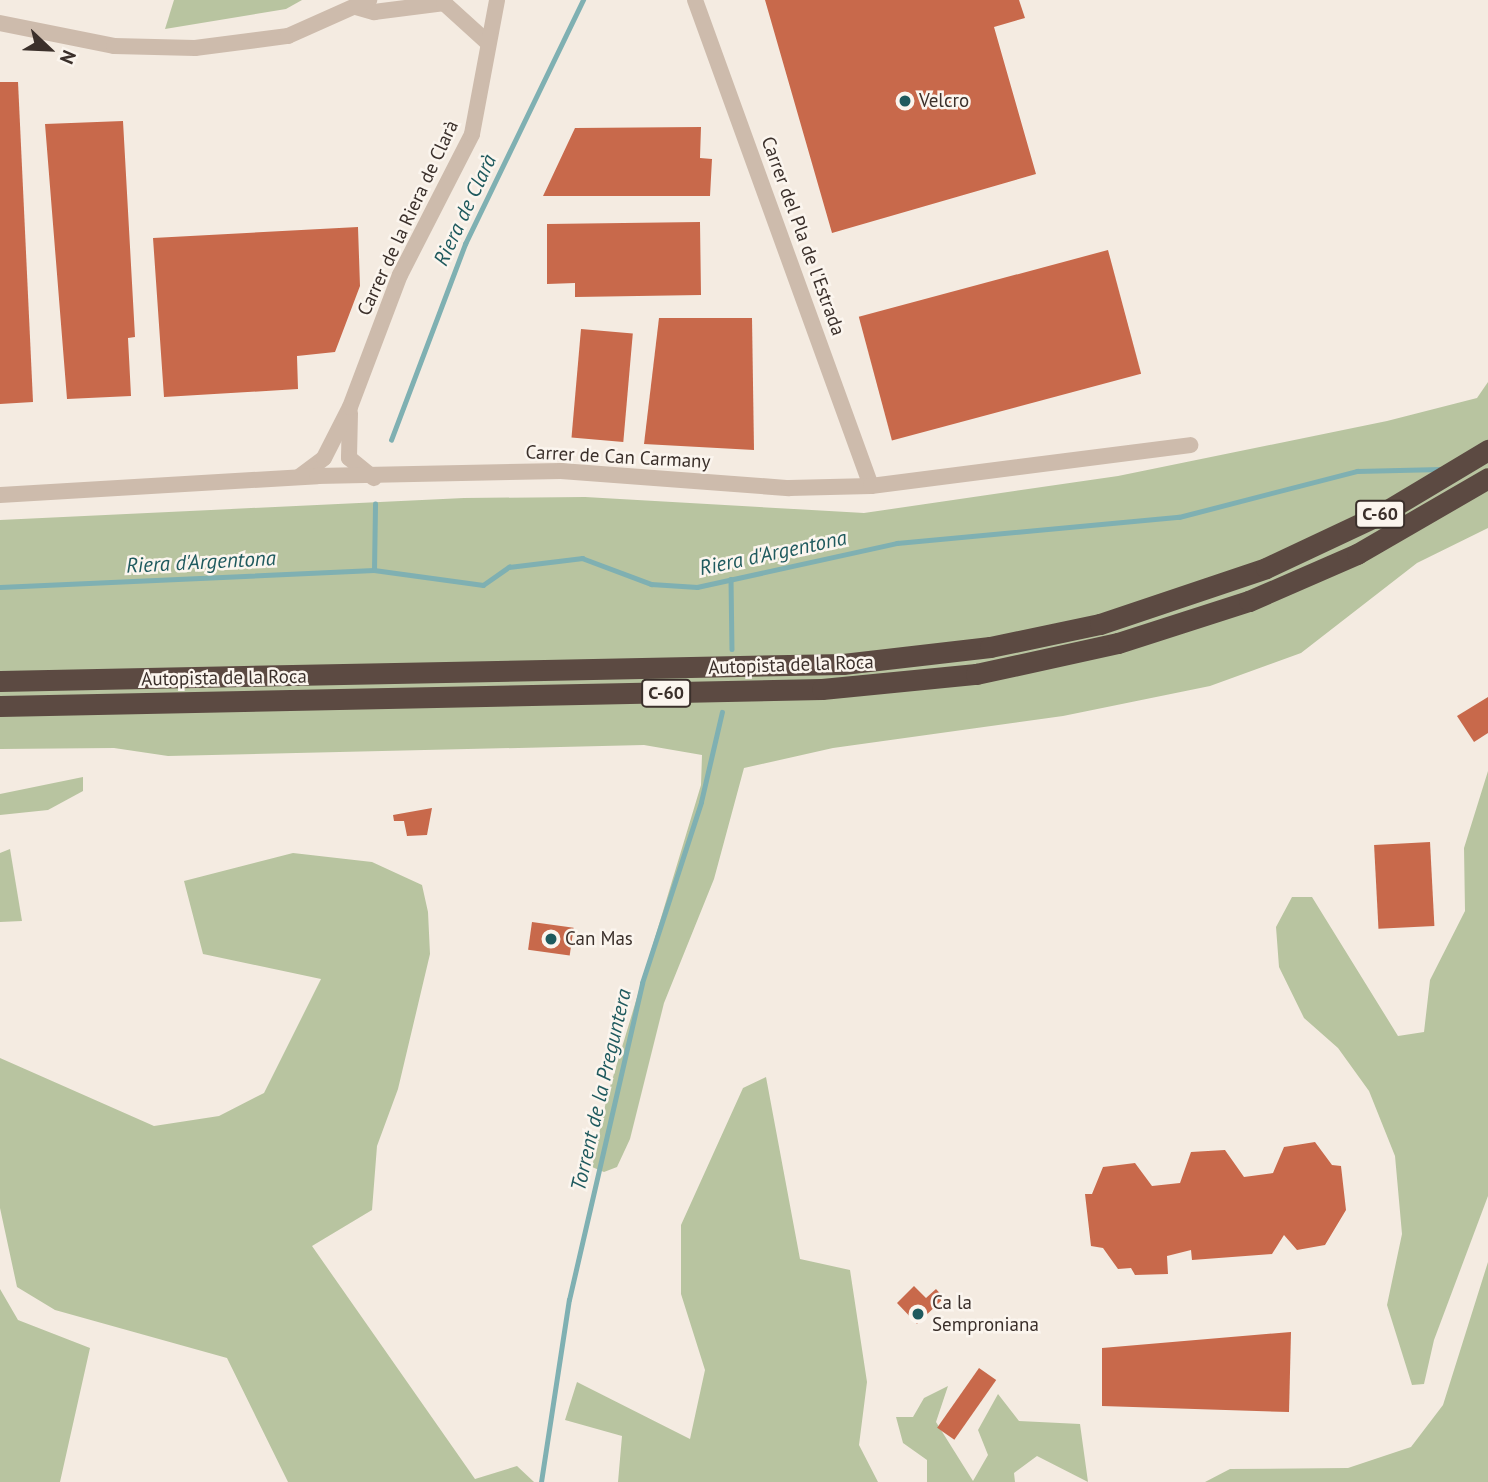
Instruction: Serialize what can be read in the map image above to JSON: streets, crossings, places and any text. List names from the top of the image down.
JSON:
{
  "streets": {
    "highway": ["C-60", "Autopista de la Roca"],
    "street": ["Carrer de la Riera de Clarà", "Carrer del Pla de l'Estrada", "Carrer de Can Carmany"]
  },
  "crossings": [
    ["Carrer de la Riera de Clarà", "Carrer de Can Carmany"],
    ["Carrer del Pla de l'Estrada", "Carrer de Can Carmany"]
  ],
  "water": ["Riera de Clarà", "Riera d'Argentona", "Torrent de la Preguntera"],
  "places": ["Velcro", "Can Mas", "Ca la Semproniana"],
  "north": "bottom right"
}
